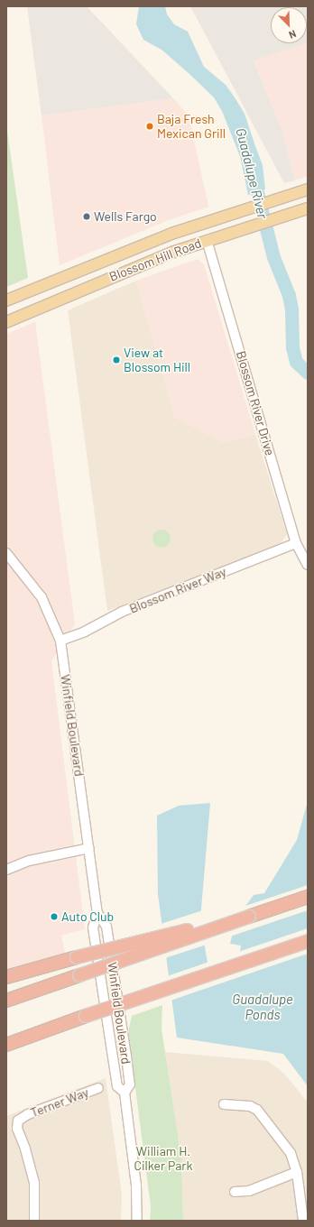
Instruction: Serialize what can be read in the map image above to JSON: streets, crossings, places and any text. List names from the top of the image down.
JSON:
{
  "streets": {
    "main road": ["Blossom Hill Road"],
    "street": [
      "Blossom River Drive",
      "Blossom River Way",
      "Winfield Boulevard",
      "Terner Way"
    ]
  },
  "crossings": [
    ["Blossom Hill Road", "Blossom River Drive"],
    ["Blossom River Drive", "Blossom River Way"],
    ["Blossom River Way", "Winfield Boulevard"]
  ],
  "water": ["Guadalupe River", "Guadalupe Ponds"],
  "parks": ["William H. Cilker Park"],
  "places": [
    "Baja Fresh Mexican Grill",
    "Wells Fargo",
    "View at Blossom Hill",
    "Auto Club"
  ],
  "north": "bottom right"
}
